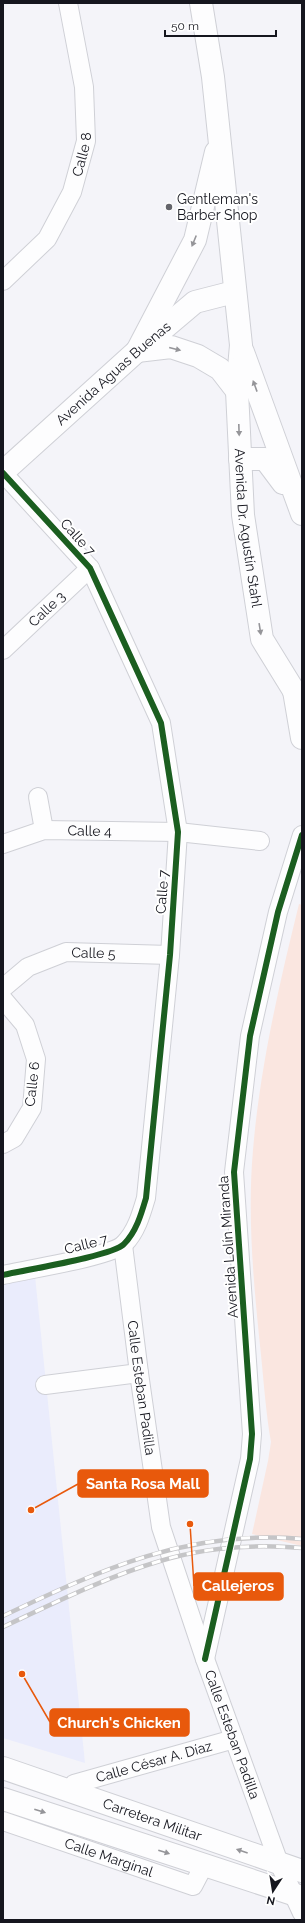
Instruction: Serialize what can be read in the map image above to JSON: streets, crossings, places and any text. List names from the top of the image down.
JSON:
{
  "streets": {
    "main road": ["Avenida Aguas Buenas", "Avenida Dr. Agustín Stahl", "Carretera Militar"],
    "street": [
      "Calle 8",
      "Calle 7",
      "Calle 3",
      "Calle 4",
      "Calle 5",
      "Calle 6",
      "Avenida Lolín Miranda",
      "Calle Esteban Padilla",
      "Calle César A. Díaz",
      "Calle Marginal"
    ]
  },
  "crossings": [
    ["Avenida Aguas Buenas", "Avenida Dr. Agustín Stahl"],
    ["Avenida Aguas Buenas", "Calle 7"],
    ["Calle 7", "Calle 3"],
    ["Calle 7", "Calle 4"],
    ["Calle 7", "Calle 5"],
    ["Calle 7", "Calle Esteban Padilla"],
    ["Avenida Lolín Miranda", "Calle Esteban Padilla"],
    ["Calle Esteban Padilla", "Calle César A. Díaz"],
    ["Calle Esteban Padilla", "Carretera Militar"],
    ["Carretera Militar", "Calle Marginal"]
  ],
  "places": [
    "Gentleman's Barber Shop",
    "Santa Rosa Mall",
    "Callejeros",
    "Church's Chicken"
  ],
  "scale_bar": "50 m",
  "north": "bottom"
}
